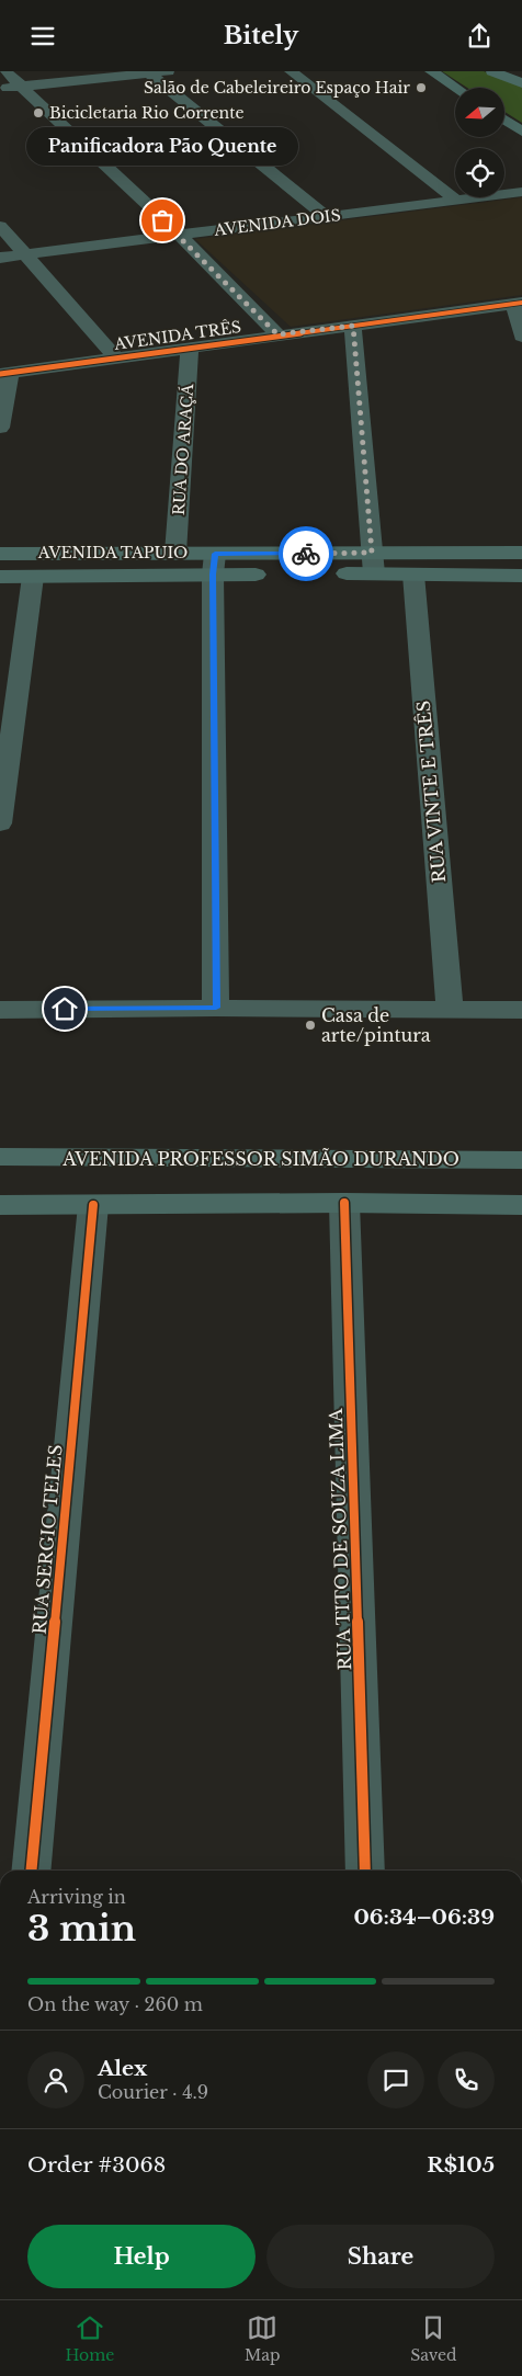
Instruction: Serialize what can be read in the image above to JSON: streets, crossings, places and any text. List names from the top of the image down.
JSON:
{
  "streets": {
    "street": [
      "AVENIDA DOIS",
      "AVENIDA TRÊS",
      "RUA DO ARAÇÁ",
      "AVENIDA TAPUIO",
      "RUA VINTE E TRÊS",
      "AVENIDA PROFESSOR SIMÃO DURANDO",
      "RUA SERGIO TELES",
      "RUA TITO DE SOUZA LIMA"
    ]
  },
  "crossings": [
    ["AVENIDA TRÊS", "RUA DO ARAÇÁ"],
    ["RUA DO ARAÇÁ", "AVENIDA TAPUIO"],
    ["AVENIDA TAPUIO", "RUA VINTE E TRÊS"]
  ],
  "places": [
    "Salão de Cabeleireiro Espaço Hair",
    "Bicicletaria Rio Corrente",
    "Panificadora Pão Quente",
    "Casa de arte/pintura"
  ],
  "north": "left",
  "page": {
    "header": "Bitely",
    "bubble": "Panificadora Pão Quente",
    "heading": ["3 min", "Arriving in", "06:34–06:39"],
    "panel": [
      "Alex",
      "Courier · 4.9",
      "Order #3068",
      "R$105"
    ],
    "bar": "On the way · 260 m",
    "buttons": ["Help", "Share"],
    "tabs": ["Home", "Map", "Saved"]
  }
}
